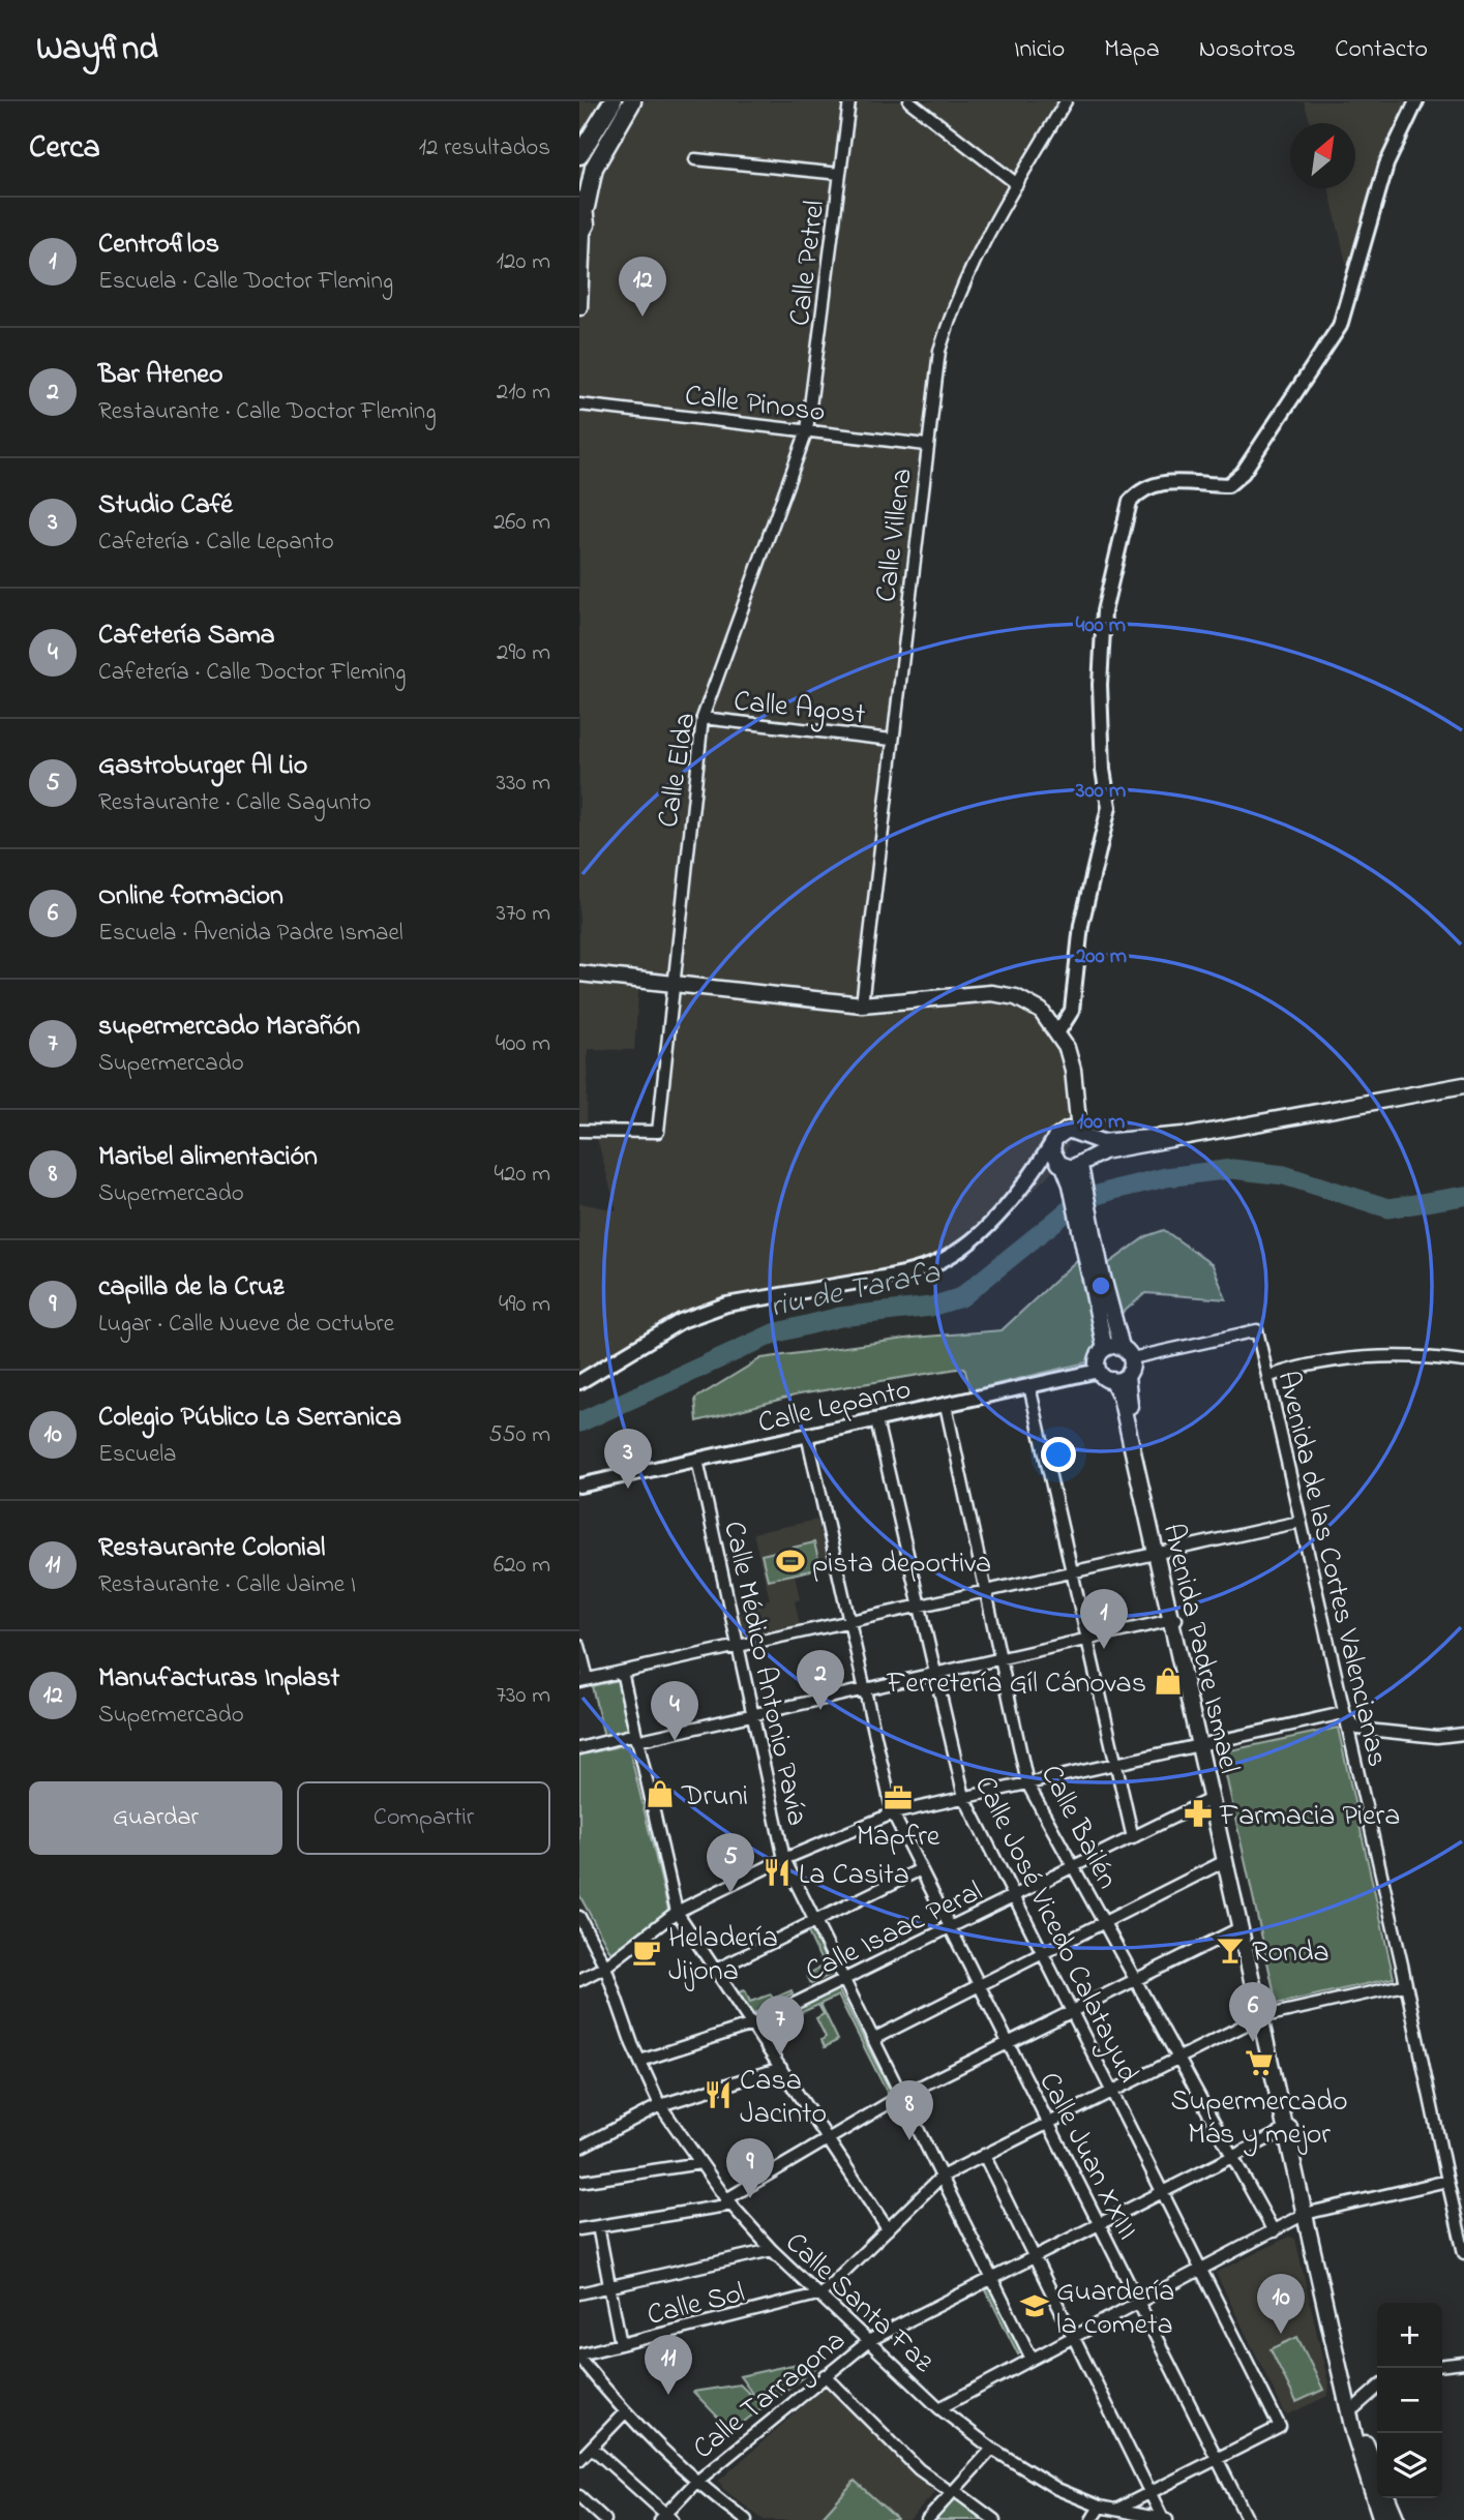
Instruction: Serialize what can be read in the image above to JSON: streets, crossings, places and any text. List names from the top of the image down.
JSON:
{
  "streets": {
    "main road": ["Avenida Padre Ismael"],
    "street": [
      "Calle Petrel",
      "Calle Pinoso",
      "Calle Villena",
      "Calle Agost",
      "Calle Elda",
      "Calle Lepanto",
      "Avenida de las Cortes Valencianas",
      "Calle Médico Antonio Pavía",
      "Calle Bailén",
      "Calle José Vicedo Calatayud",
      "Calle Isaac Peral",
      "Calle Juan XXIII",
      "Calle Santa Faz",
      "Calle Sol",
      "Calle Tarragona"
    ]
  },
  "crossings": [
    ["Calle Petrel", "Calle Pinoso"],
    ["Calle Petrel", "Calle Elda"],
    ["Calle Pinoso", "Calle Villena"],
    ["Calle Pinoso", "Calle Elda"],
    ["Calle Villena", "Calle Agost"],
    ["Calle Agost", "Calle Elda"],
    ["Calle Lepanto", "Calle Médico Antonio Pavía"],
    ["Calle Lepanto", "Calle Bailén"],
    ["Calle Lepanto", "Calle José Vicedo Calatayud"],
    ["Calle Lepanto", "Calle Juan XXIII"],
    ["Avenida Padre Ismael", "Calle Isaac Peral"],
    ["Avenida Padre Ismael", "Calle Tarragona"],
    ["Calle Médico Antonio Pavía", "Calle Isaac Peral"],
    ["Calle Médico Antonio Pavía", "Calle Tarragona"],
    ["Calle Bailén", "Calle Isaac Peral"],
    ["Calle Bailén", "Calle Tarragona"],
    ["Calle José Vicedo Calatayud", "Calle Isaac Peral"],
    ["Calle José Vicedo Calatayud", "Calle Juan XXIII"],
    ["Calle José Vicedo Calatayud", "Calle Tarragona"],
    ["Calle Isaac Peral", "Calle Juan XXIII"],
    ["Calle Isaac Peral", "Calle Santa Faz"],
    ["Calle Juan XXIII", "Calle Tarragona"],
    ["Calle Santa Faz", "Calle Sol"],
    ["Calle Santa Faz", "Calle Tarragona"]
  ],
  "water": ["riu de Tarafa"],
  "places": {
    "sports": ["pista deportiva"],
    "shop": ["Ferretería Gíl Cánovas", "Druni"],
    "office": ["Mapfre"],
    "pharmacy": ["Farmacia Piera"],
    "restaurant": ["La Casita", "Casa Jacinto"],
    "bar": ["Ronda"],
    "cafe": ["Heladería Jijona"],
    "supermarket": ["Supermercado Más y mejor"],
    "school or university": ["Guardería la cometa"]
  },
  "north": "top right",
  "page": {
    "header": "Wayfind",
    "nav": [
      "Inicio",
      "Mapa",
      "Nosotros",
      "Contacto"
    ],
    "heading": ["Cerca", "12 resultados"],
    "list": [
      {
        "mark": "1",
        "name": "Centrofilos",
        "note": "Escuela · Calle Doctor Fleming",
        "value": "120 m"
      },
      {
        "mark": "2",
        "name": "Bar Ateneo",
        "note": "Restaurante · Calle Doctor Fleming",
        "value": "210 m"
      },
      {
        "mark": "3",
        "name": "Studio Café",
        "note": "Cafetería · Calle Lepanto",
        "value": "260 m"
      },
      {
        "mark": "4",
        "name": "Cafetería Sama",
        "note": "Cafetería · Calle Doctor Fleming",
        "value": "290 m"
      },
      {
        "mark": "5",
        "name": "Gastroburger Al Lio",
        "note": "Restaurante · Calle Sagunto",
        "value": "330 m"
      },
      {
        "mark": "6",
        "name": "Online formacion",
        "note": "Escuela · Avenida Padre Ismael",
        "value": "370 m"
      },
      {
        "mark": "7",
        "name": "supermercado Marañón",
        "note": "Supermercado",
        "value": "400 m"
      },
      {
        "mark": "8",
        "name": "Maribel alimentación",
        "note": "Supermercado",
        "value": "420 m"
      },
      {
        "mark": "9",
        "name": "capilla de la Cruz",
        "note": "Lugar · Calle Nueve de Octubre",
        "value": "490 m"
      },
      {
        "mark": "10",
        "name": "Colegio Público La Serranica",
        "note": "Escuela",
        "value": "550 m"
      },
      {
        "mark": "11",
        "name": "Restaurante Colonial",
        "note": "Restaurante · Calle Jaime I",
        "value": "620 m"
      },
      {
        "mark": "12",
        "name": "Manufacturas Inplast",
        "note": "Supermercado",
        "value": "730 m"
      }
    ],
    "pins": [
      "12",
      "3",
      "1",
      "2",
      "4",
      "5",
      "6",
      "7",
      "8",
      "9",
      "10",
      "11"
    ],
    "buttons": ["Guardar", "Compartir"],
    "map_buttons": ["+", "−"]
  },
  "rings": [
    "400 m",
    "300 m",
    "200 m",
    "100 m"
  ]
}
